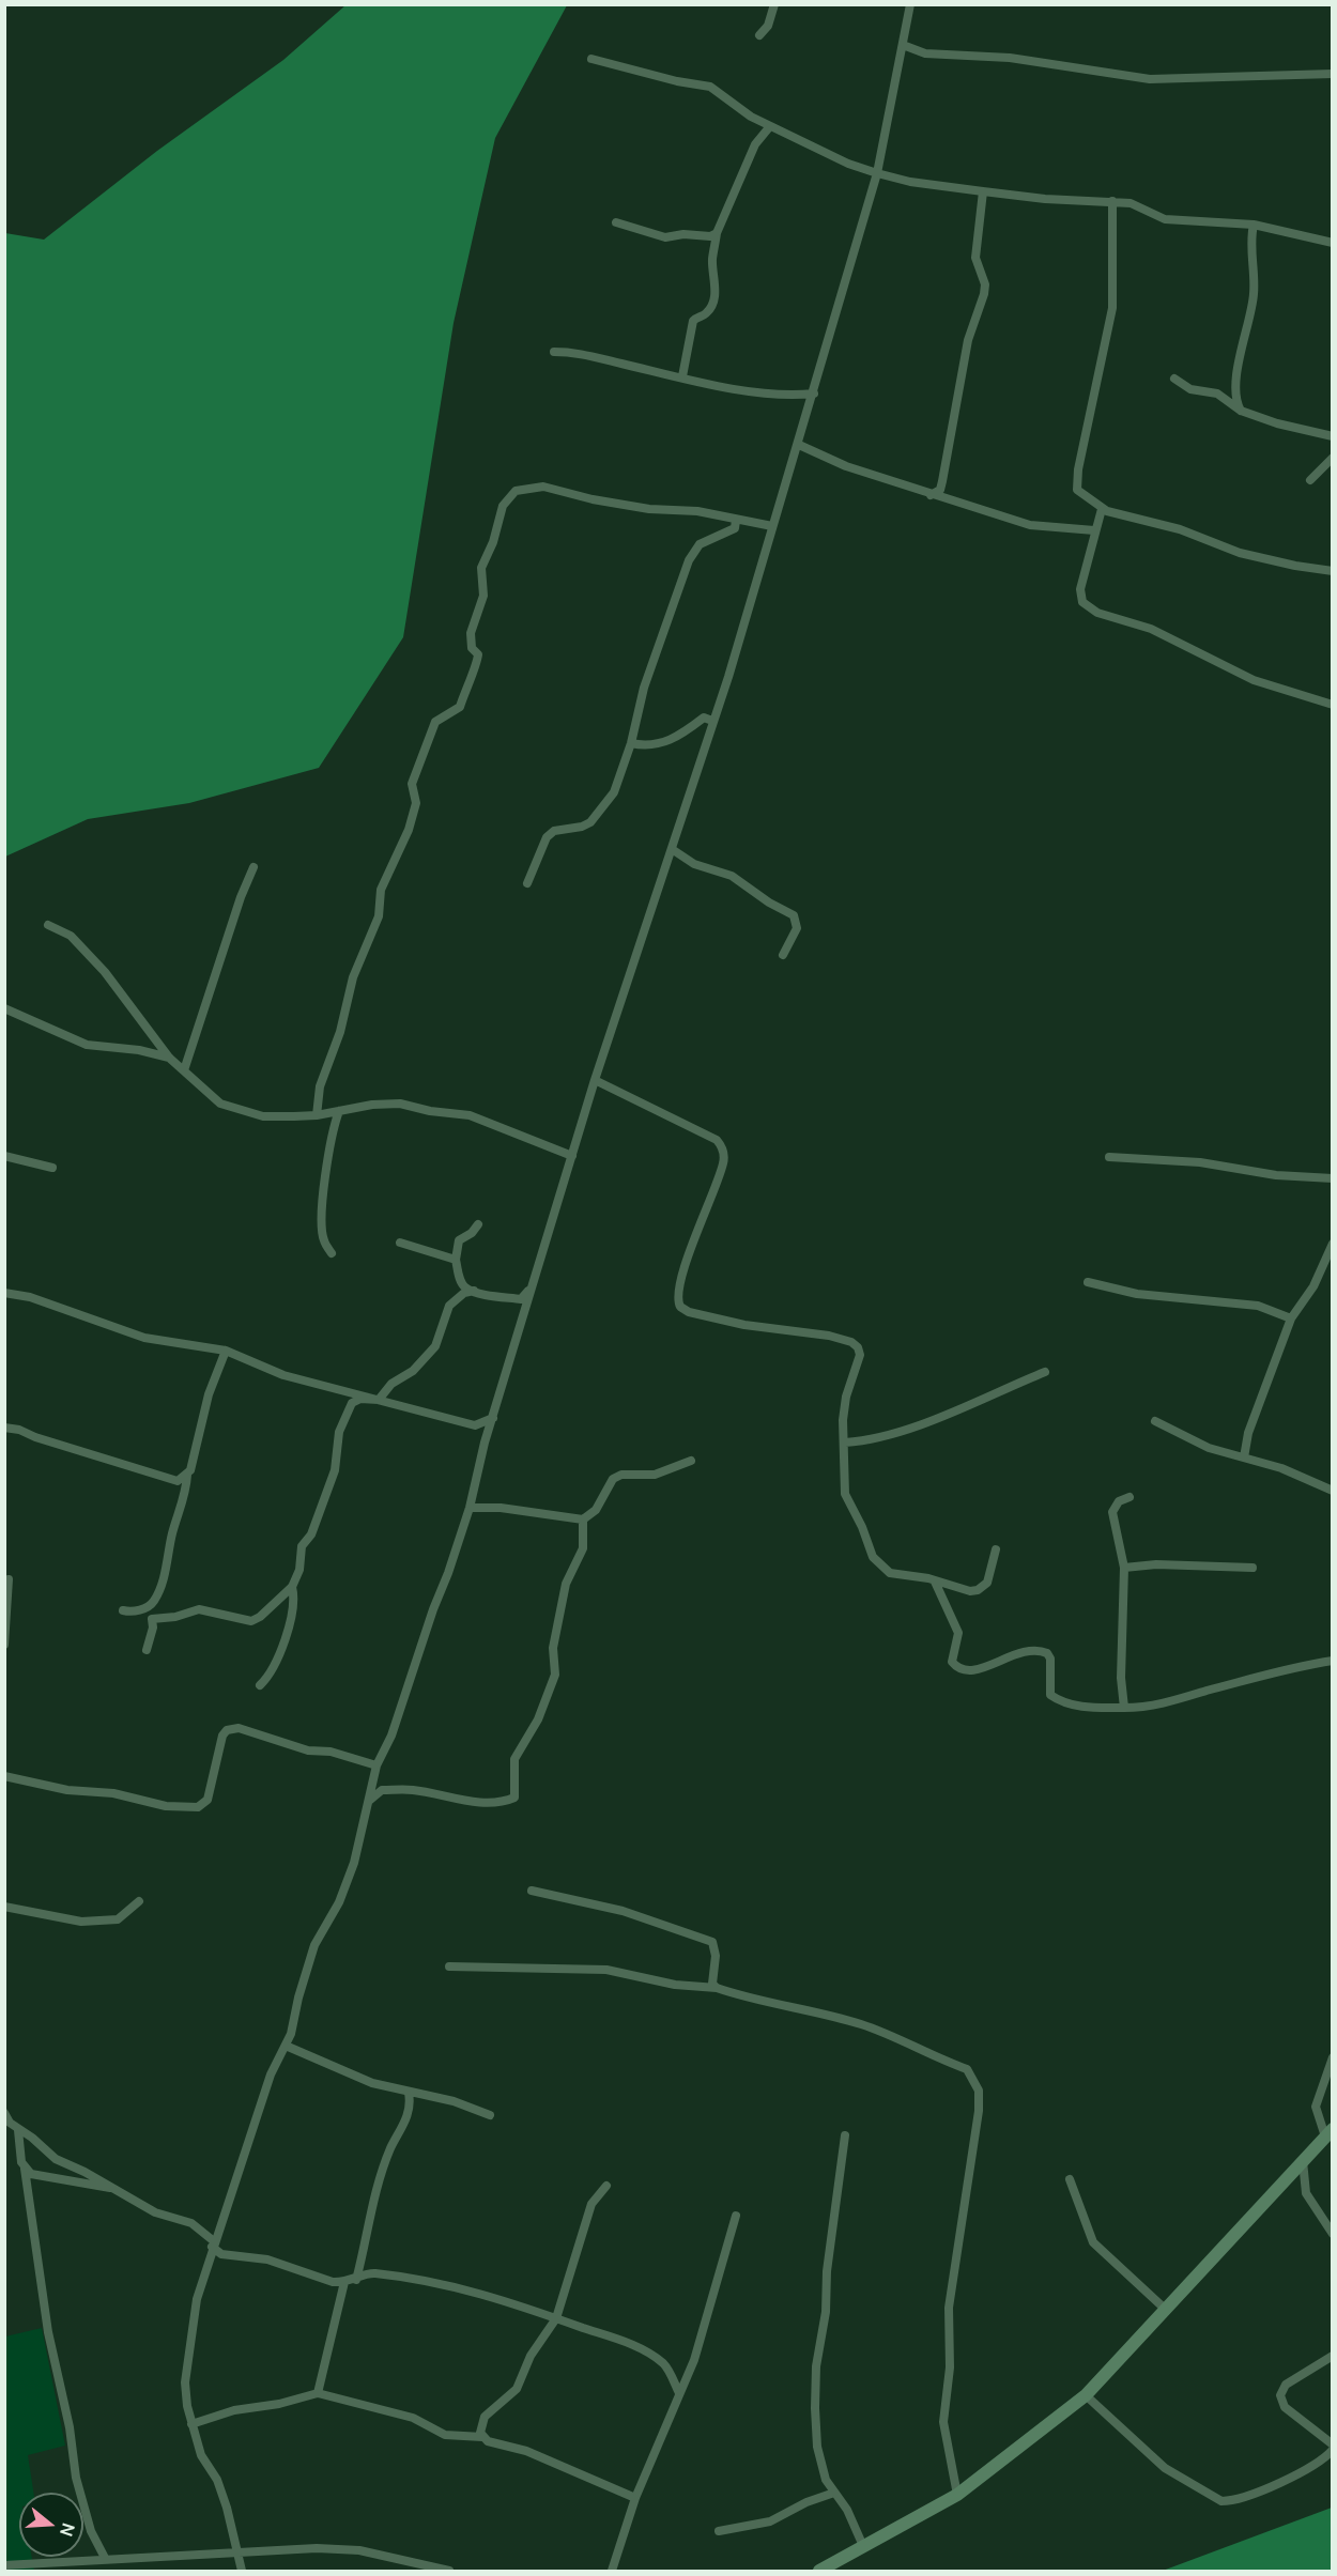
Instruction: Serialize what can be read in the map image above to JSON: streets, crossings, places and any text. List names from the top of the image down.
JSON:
{
  "north": "right"
}
